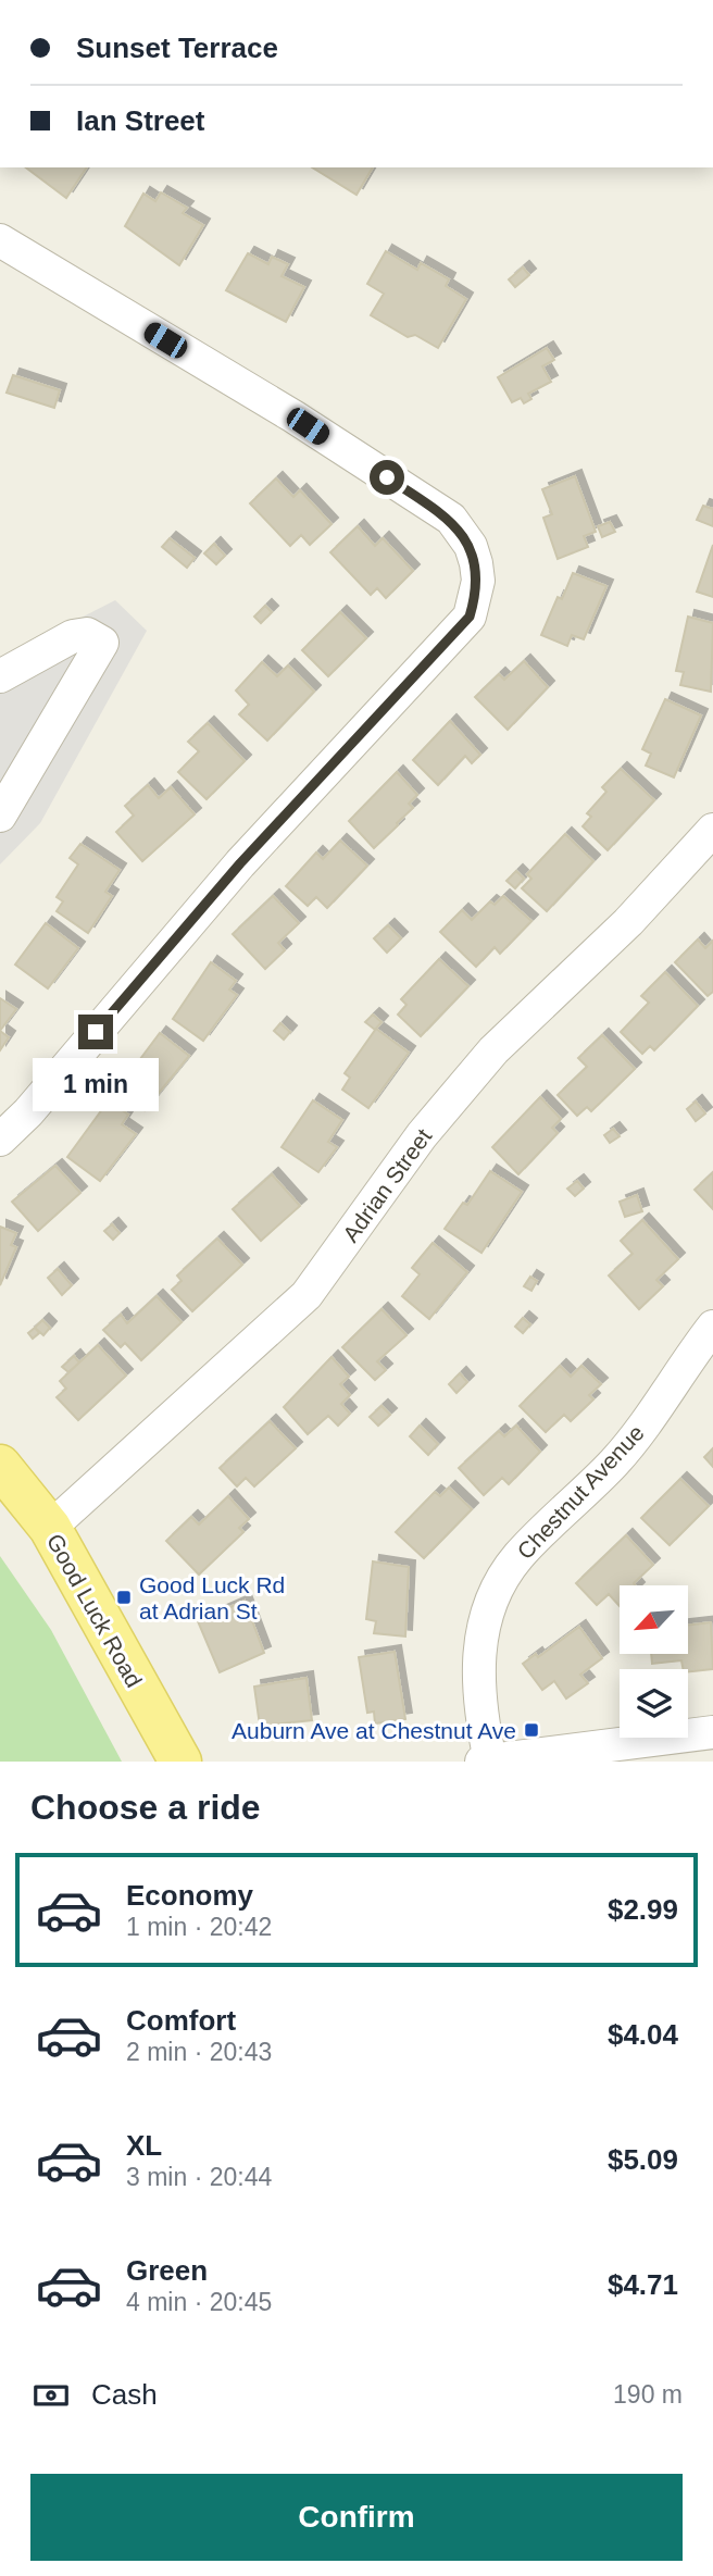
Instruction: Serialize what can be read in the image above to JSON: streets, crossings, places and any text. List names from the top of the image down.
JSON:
{
  "streets": {
    "main road": ["Good Luck Road"],
    "street": ["Adrian Street", "Chestnut Avenue"]
  },
  "crossings": [
    ["Adrian Street", "Good Luck Road"]
  ],
  "places": {
    "transit": ["Good Luck Rd at Adrian St", "Auburn Ave at Chestnut Ave"]
  },
  "north": "bottom left",
  "page": {
    "banner": ["Sunset Terrace", "Ian Street"],
    "bubble": "1 min",
    "heading": "Choose a ride",
    "list": [
      {
        "name": "Economy",
        "note": "1 min · 20:42",
        "value": "$2.99"
      },
      {
        "name": "Comfort",
        "note": "2 min · 20:43",
        "value": "$4.04"
      },
      {
        "name": "XL",
        "note": "3 min · 20:44",
        "value": "$5.09"
      },
      {
        "name": "Green",
        "note": "4 min · 20:45",
        "value": "$4.71"
      }
    ],
    "pay": ["Cash", "190 m"],
    "buttons": "Confirm"
  }
}
